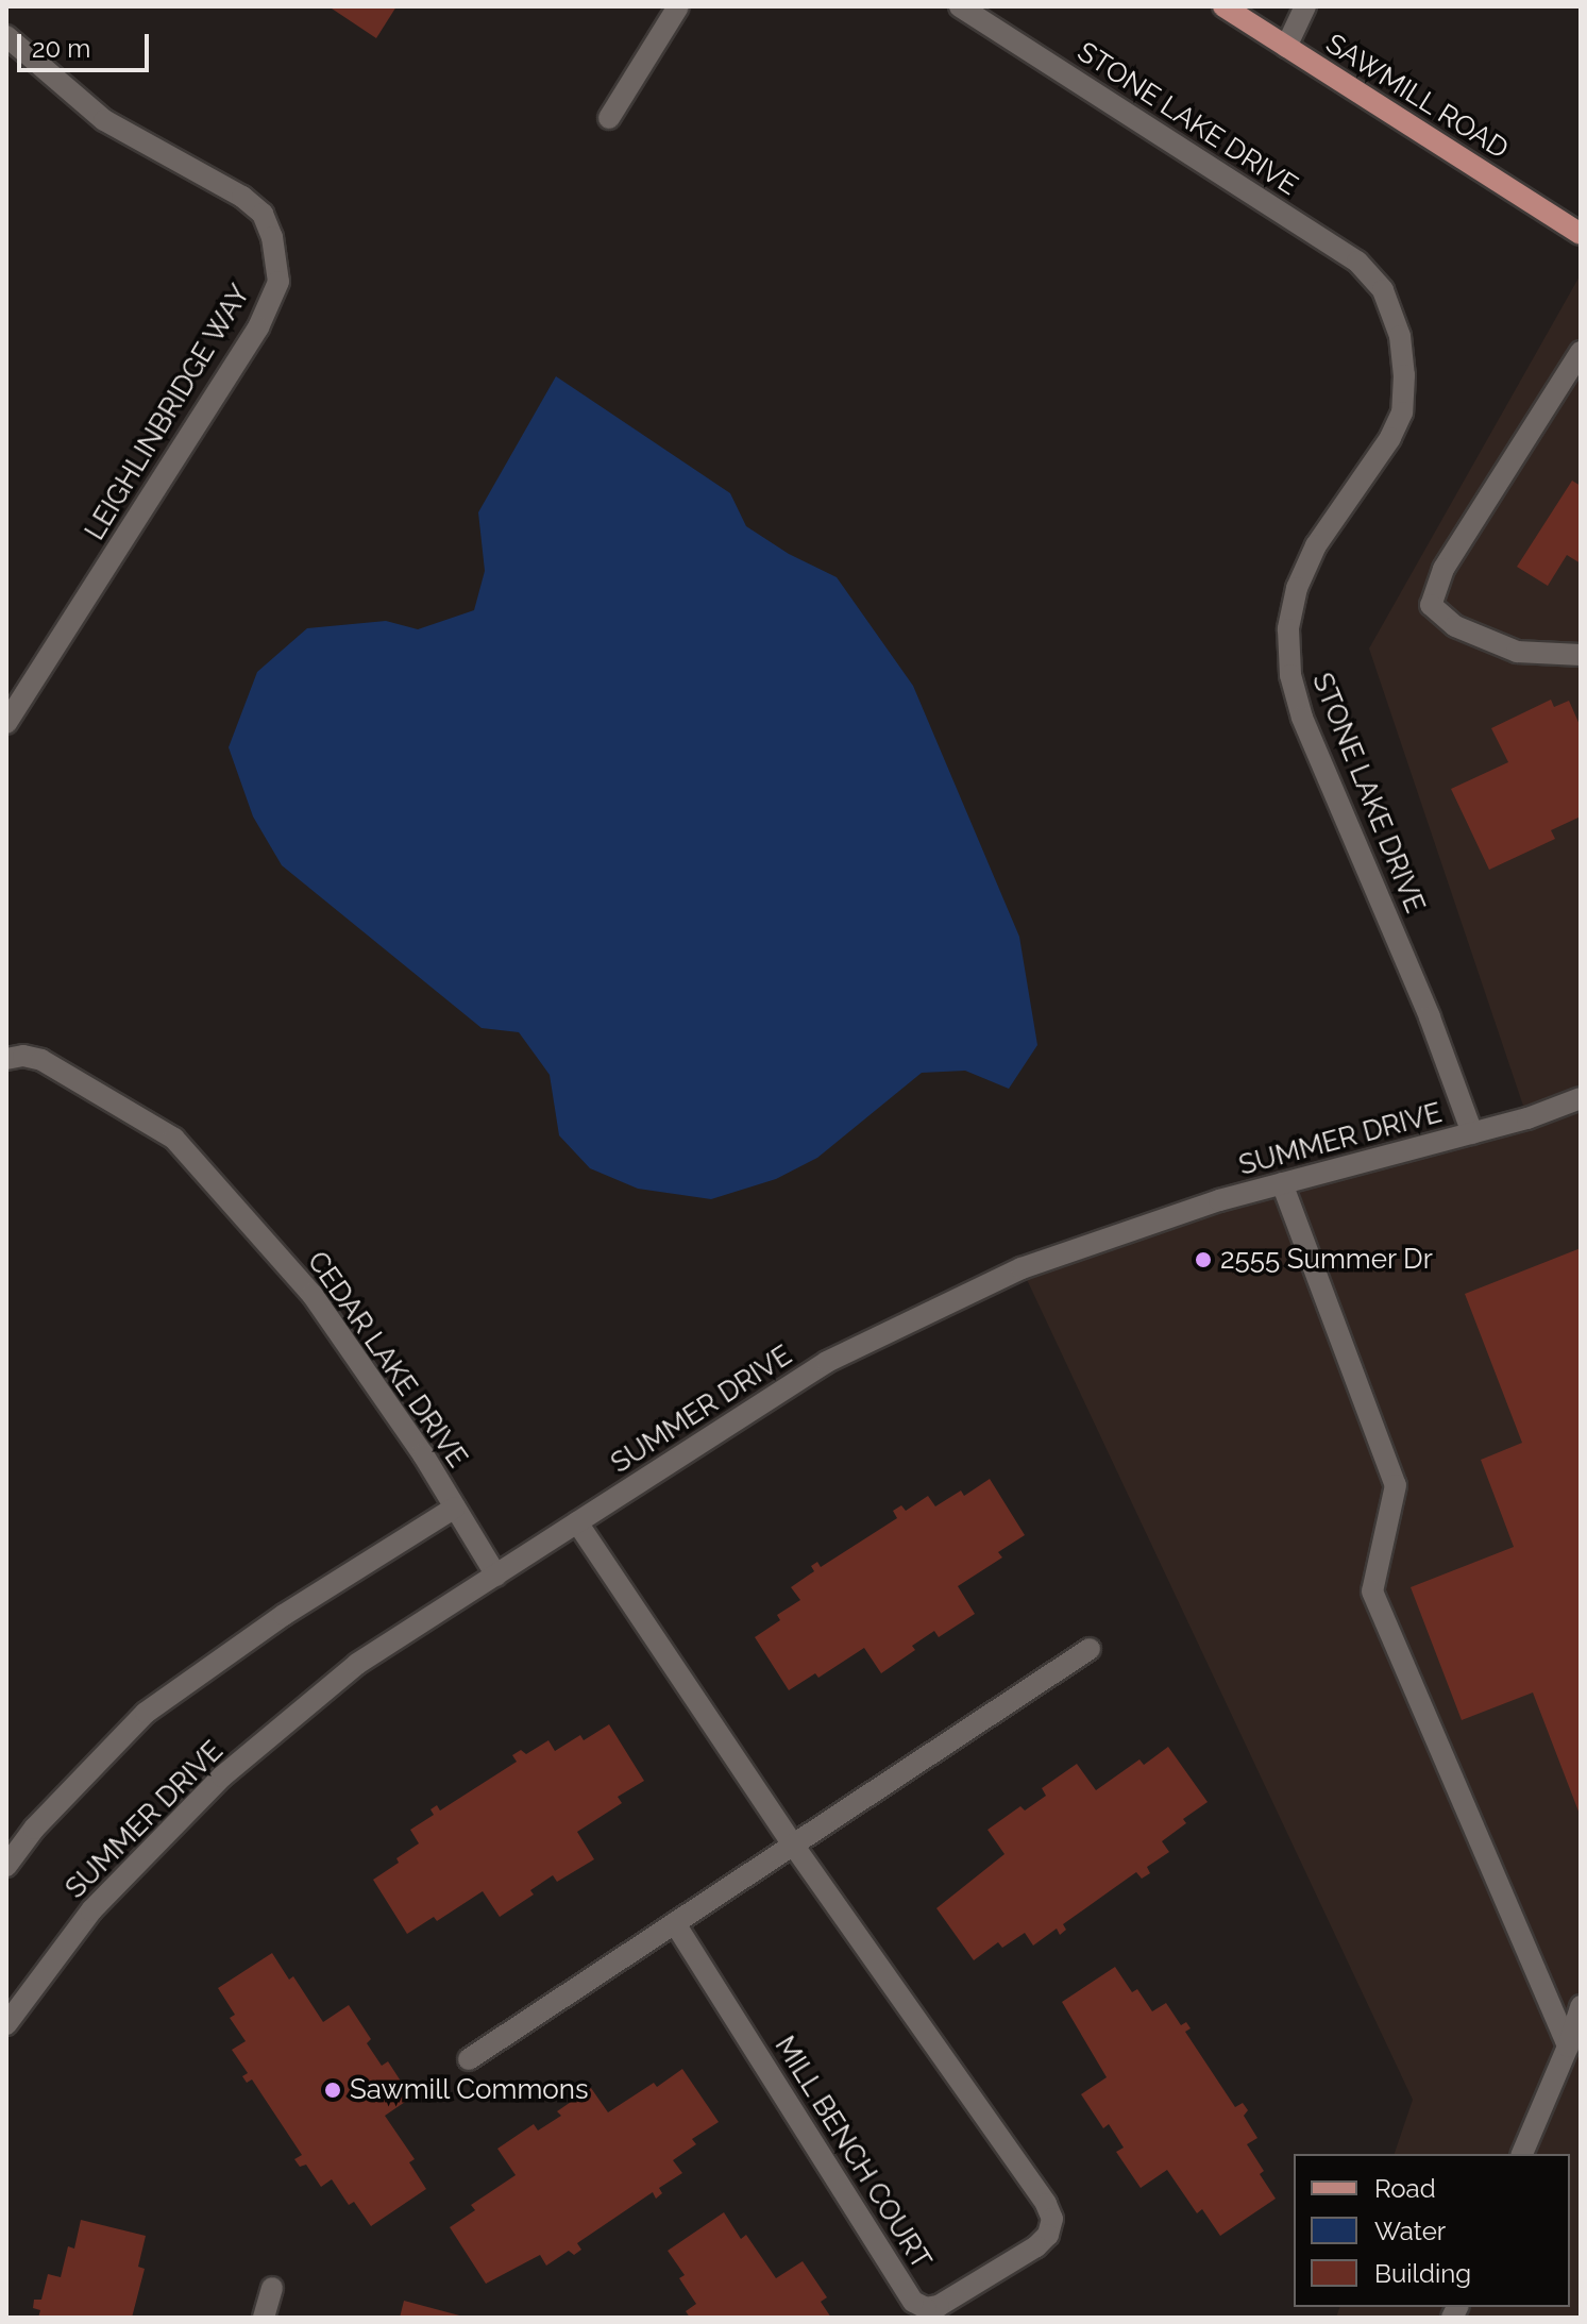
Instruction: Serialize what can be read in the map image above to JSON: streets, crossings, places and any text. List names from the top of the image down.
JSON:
{
  "streets": {
    "main road": ["SAWMILL ROAD"],
    "street": [
      "STONE LAKE DRIVE",
      "LEIGHLINBRIDGE WAY",
      "SUMMER DRIVE",
      "CEDAR LAKE DRIVE",
      "MILL BENCH COURT"
    ]
  },
  "crossings": [
    ["STONE LAKE DRIVE", "SUMMER DRIVE"],
    ["SUMMER DRIVE", "CEDAR LAKE DRIVE"],
    ["SUMMER DRIVE", "MILL BENCH COURT"]
  ],
  "places": ["2555 Summer Dr", "Sawmill Commons"],
  "legend": ["Road", "Water", "Building"],
  "scale_bar": "20 m"
}
